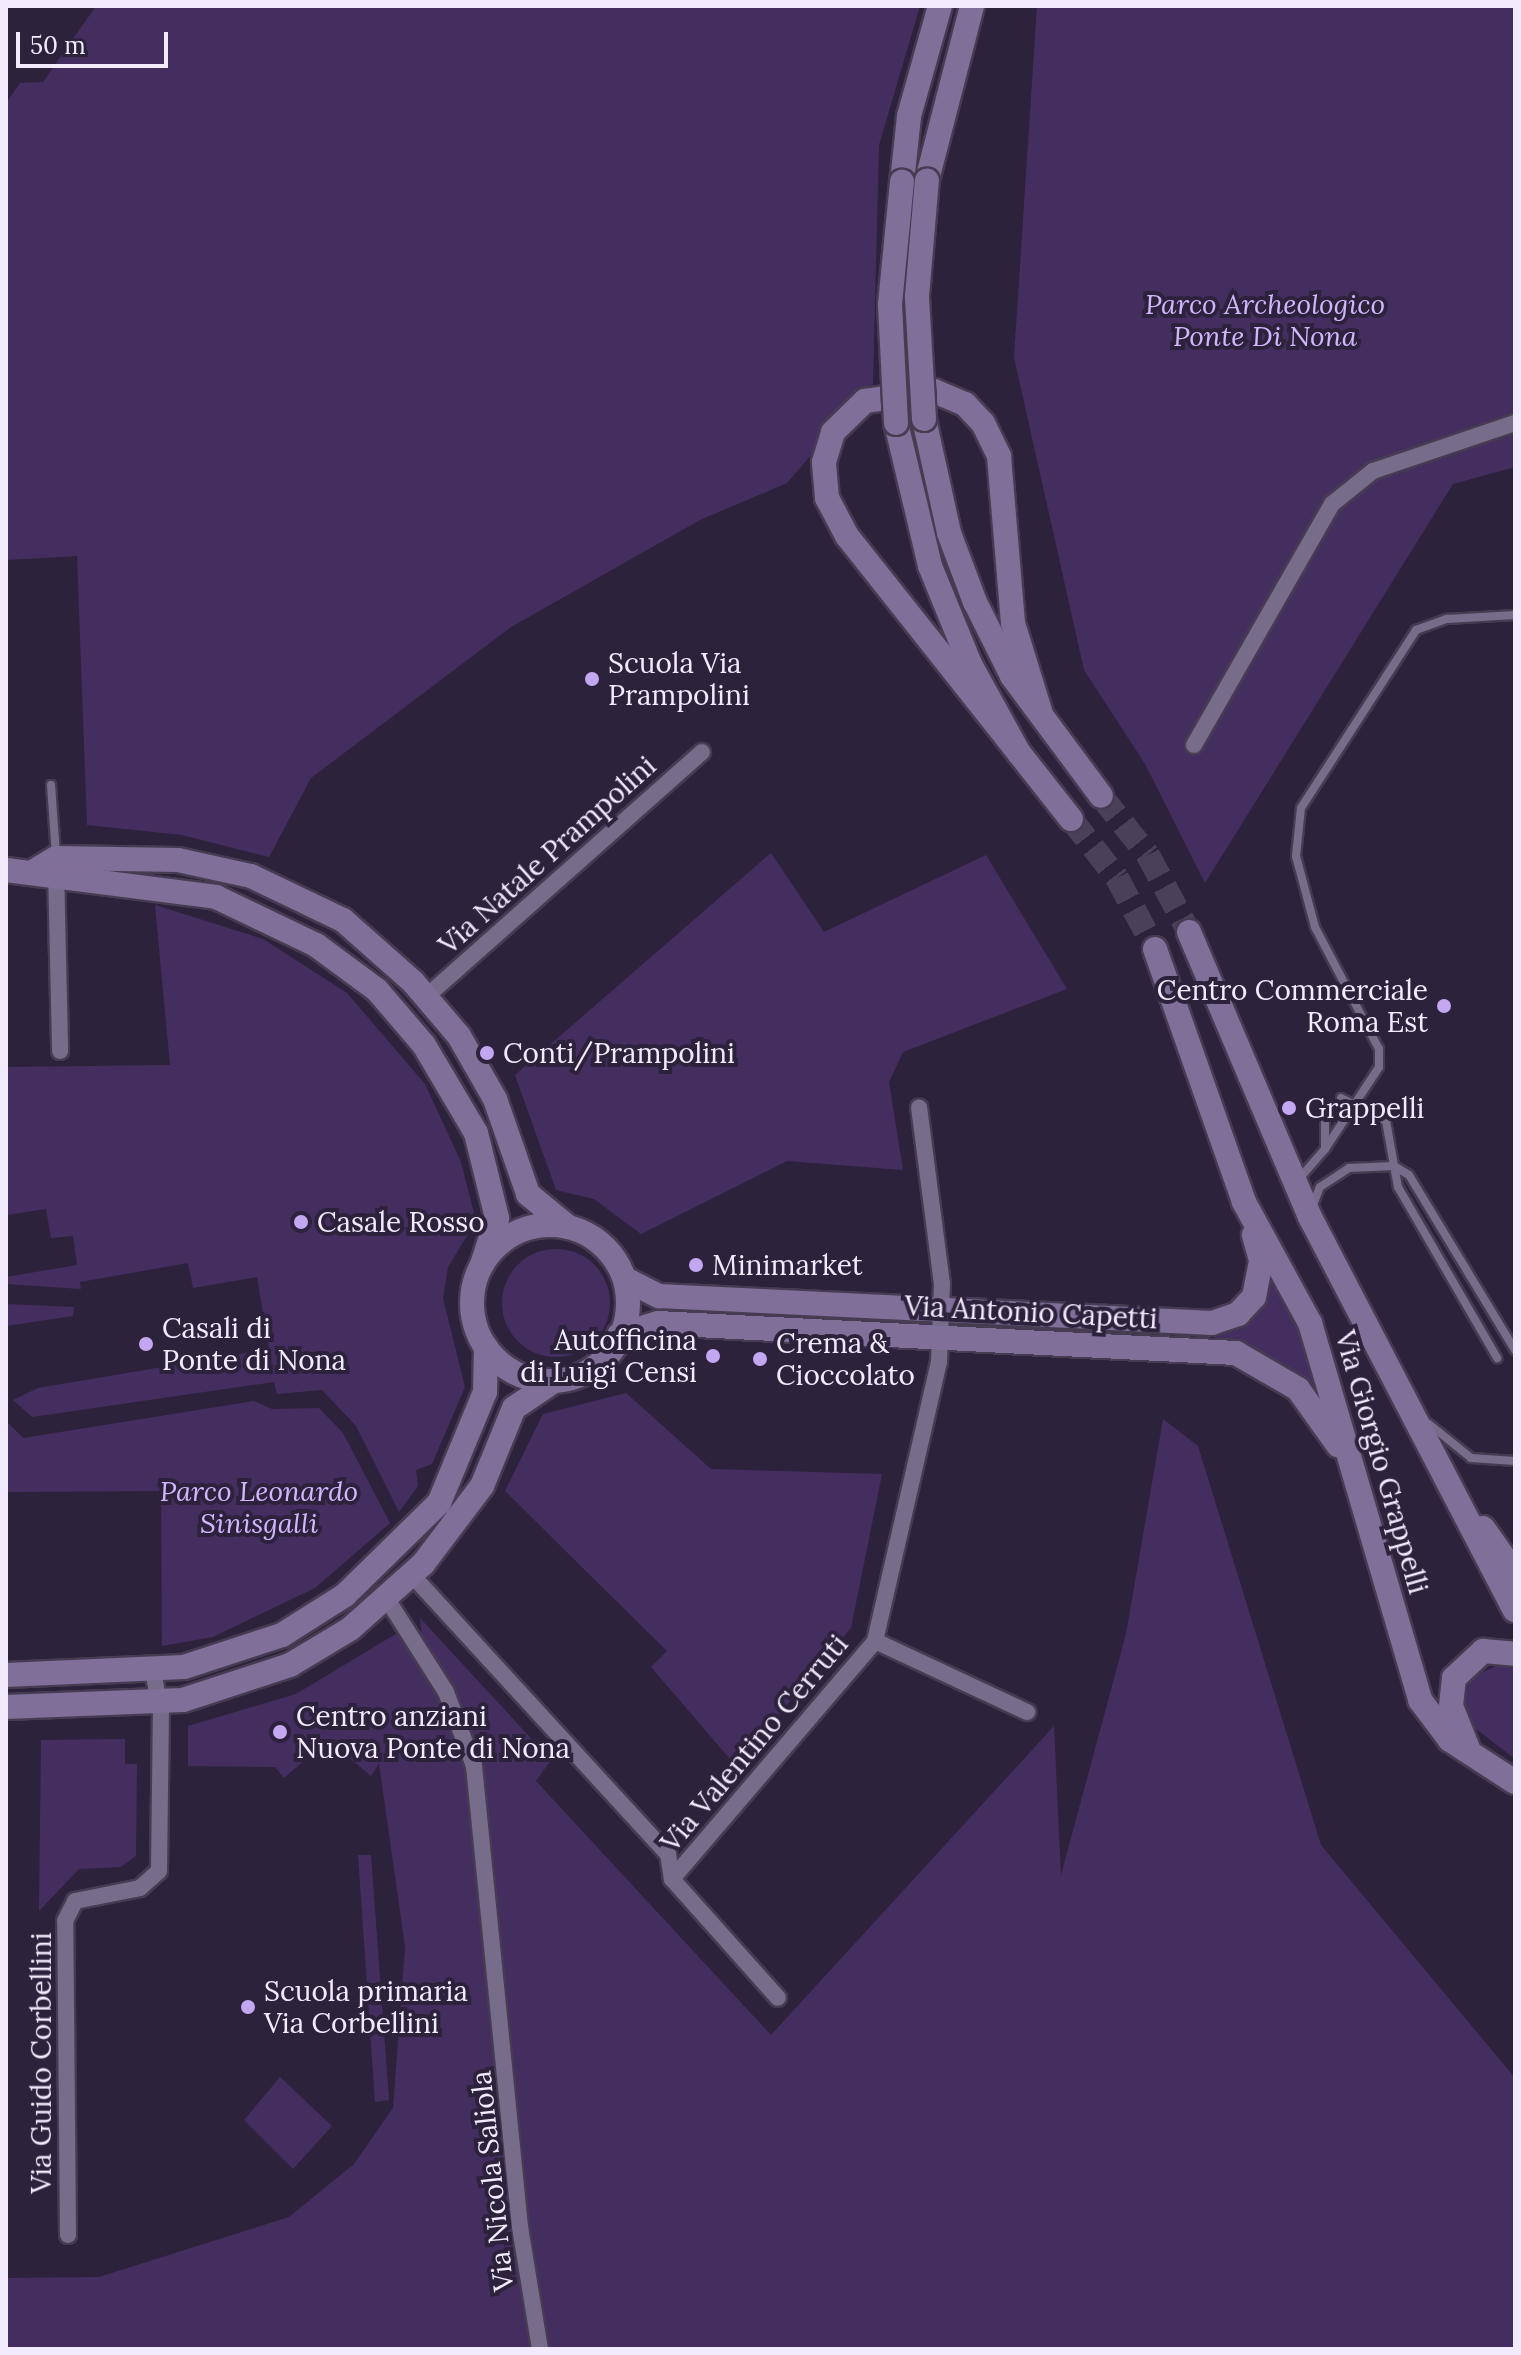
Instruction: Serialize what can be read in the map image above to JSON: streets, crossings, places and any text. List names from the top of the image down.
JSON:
{
  "streets": {
    "main road": ["Via Antonio Capetti", "Via Giorgio Grappelli"],
    "street": [
      "Via Natale Prampolini",
      "Via Valentino Cerruti",
      "Via Guido Corbellini",
      "Via Nicola Saliola"
    ]
  },
  "crossings": [
    ["Via Antonio Capetti", "Via Giorgio Grappelli"],
    ["Via Antonio Capetti", "Via Valentino Cerruti"]
  ],
  "parks": ["Parco Archeologico Ponte Di Nona", "Parco Leonardo Sinisgalli"],
  "places": [
    "Scuola Via Prampolini",
    "Centro Commerciale Roma Est",
    "Conti/Prampolini",
    "Grappelli",
    "Casale Rosso",
    "Minimarket",
    "Casali di Ponte di Nona",
    "Autofficina di Luigi Censi",
    "Crema & Cioccolato",
    "Centro anziani Nuova Ponte di Nona",
    "Scuola primaria Via Corbellini"
  ],
  "scale_bar": "50 m"
}
